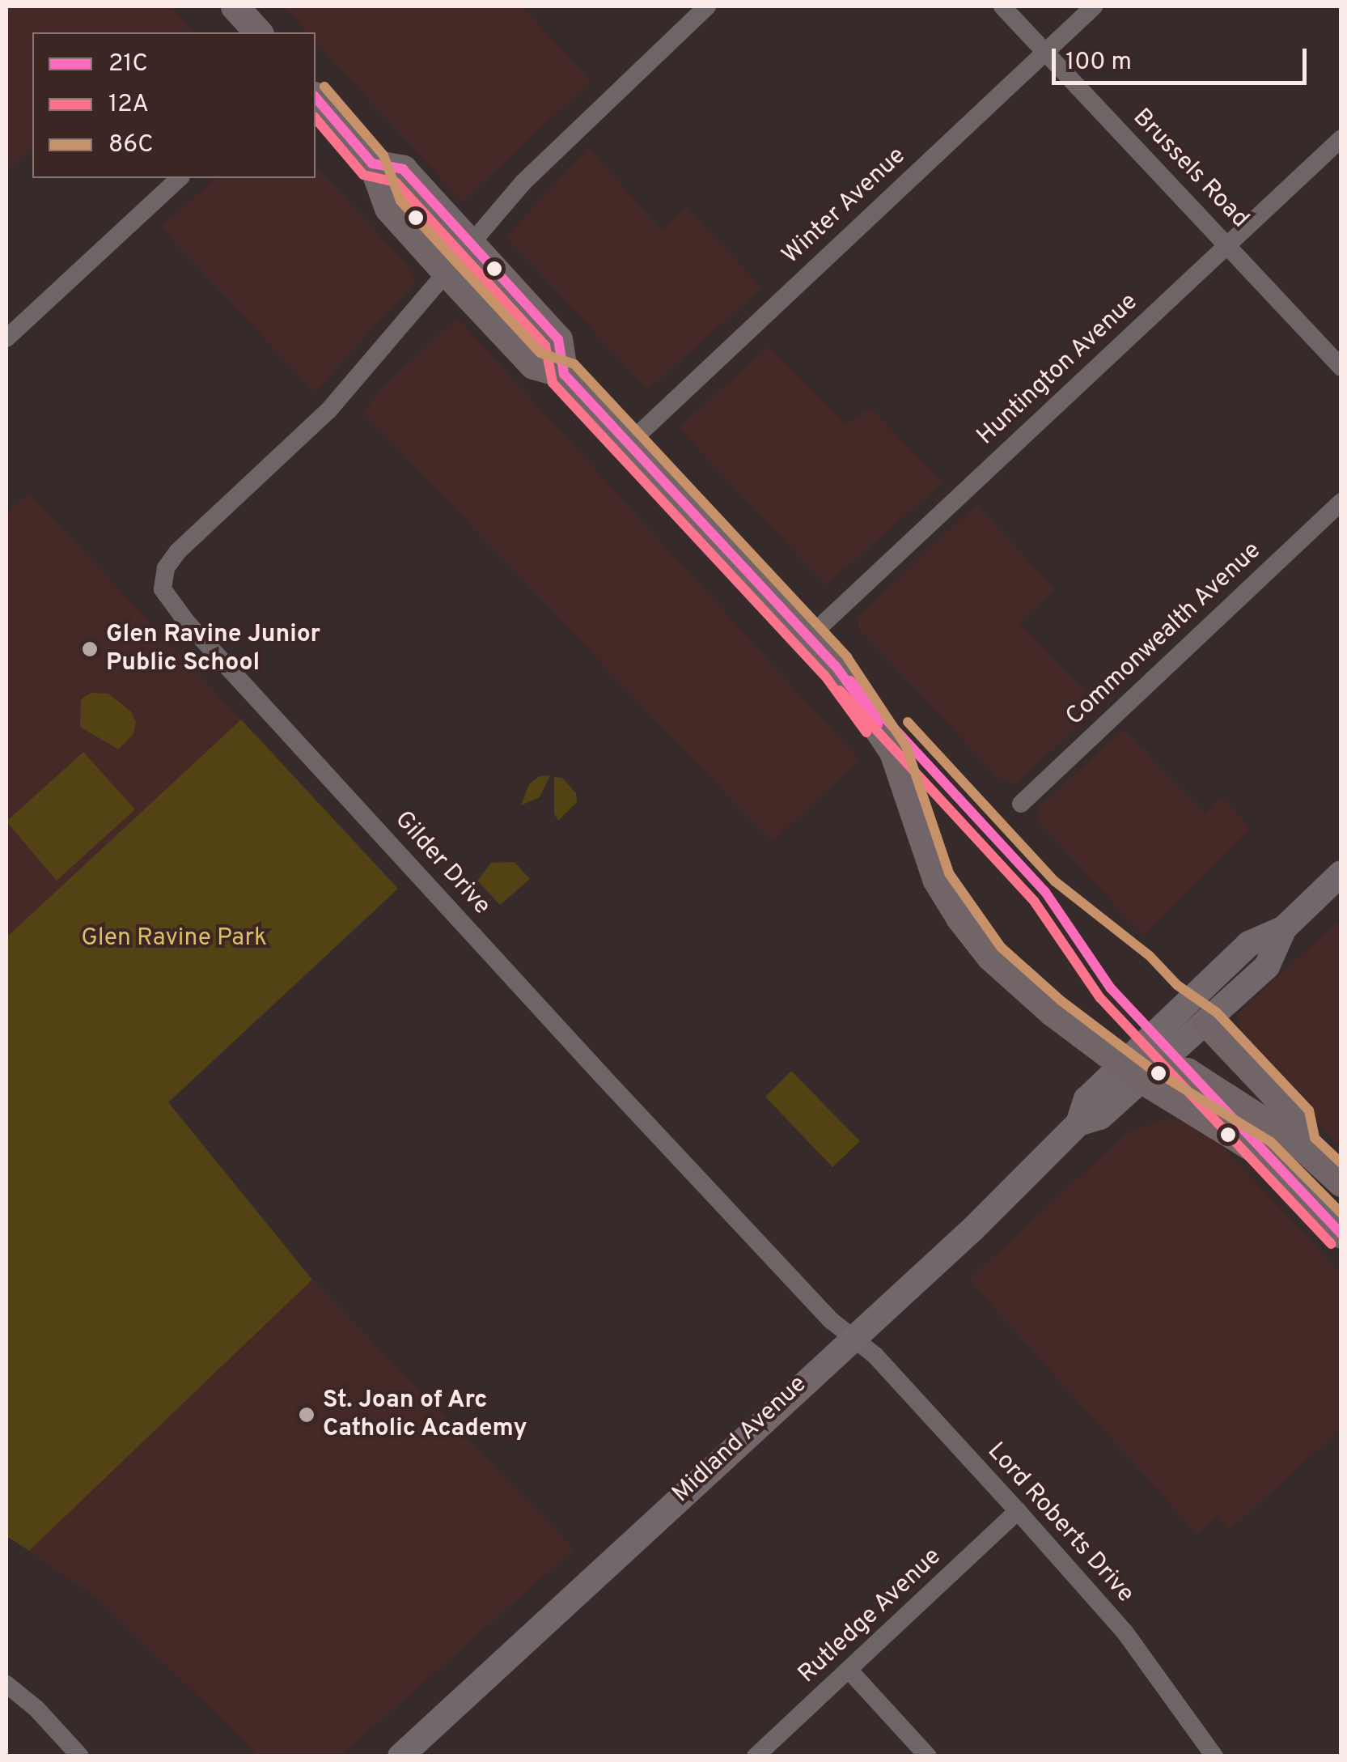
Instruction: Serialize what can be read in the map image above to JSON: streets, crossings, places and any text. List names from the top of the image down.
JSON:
{
  "streets": {
    "main road": ["Midland Avenue"],
    "street": [
      "Brussels Road",
      "Winter Avenue",
      "Huntington Avenue",
      "Commonwealth Avenue",
      "Gilder Drive",
      "Lord Roberts Drive",
      "Rutledge Avenue"
    ]
  },
  "crossings": [
    ["Brussels Road", "Winter Avenue"],
    ["Brussels Road", "Huntington Avenue"],
    ["Gilder Drive", "Midland Avenue"],
    ["Gilder Drive", "Lord Roberts Drive"],
    ["Midland Avenue", "Lord Roberts Drive"],
    ["Lord Roberts Drive", "Rutledge Avenue"]
  ],
  "parks": ["Glen Ravine Park"],
  "places": ["Glen Ravine Junior Public School", "St. Joan of Arc Catholic Academy"],
  "lines": ["transit line 86C", "transit line 21C", "transit line 12A"],
  "legend": ["21C", "12A", "86C"],
  "scale_bar": "100 m"
}
